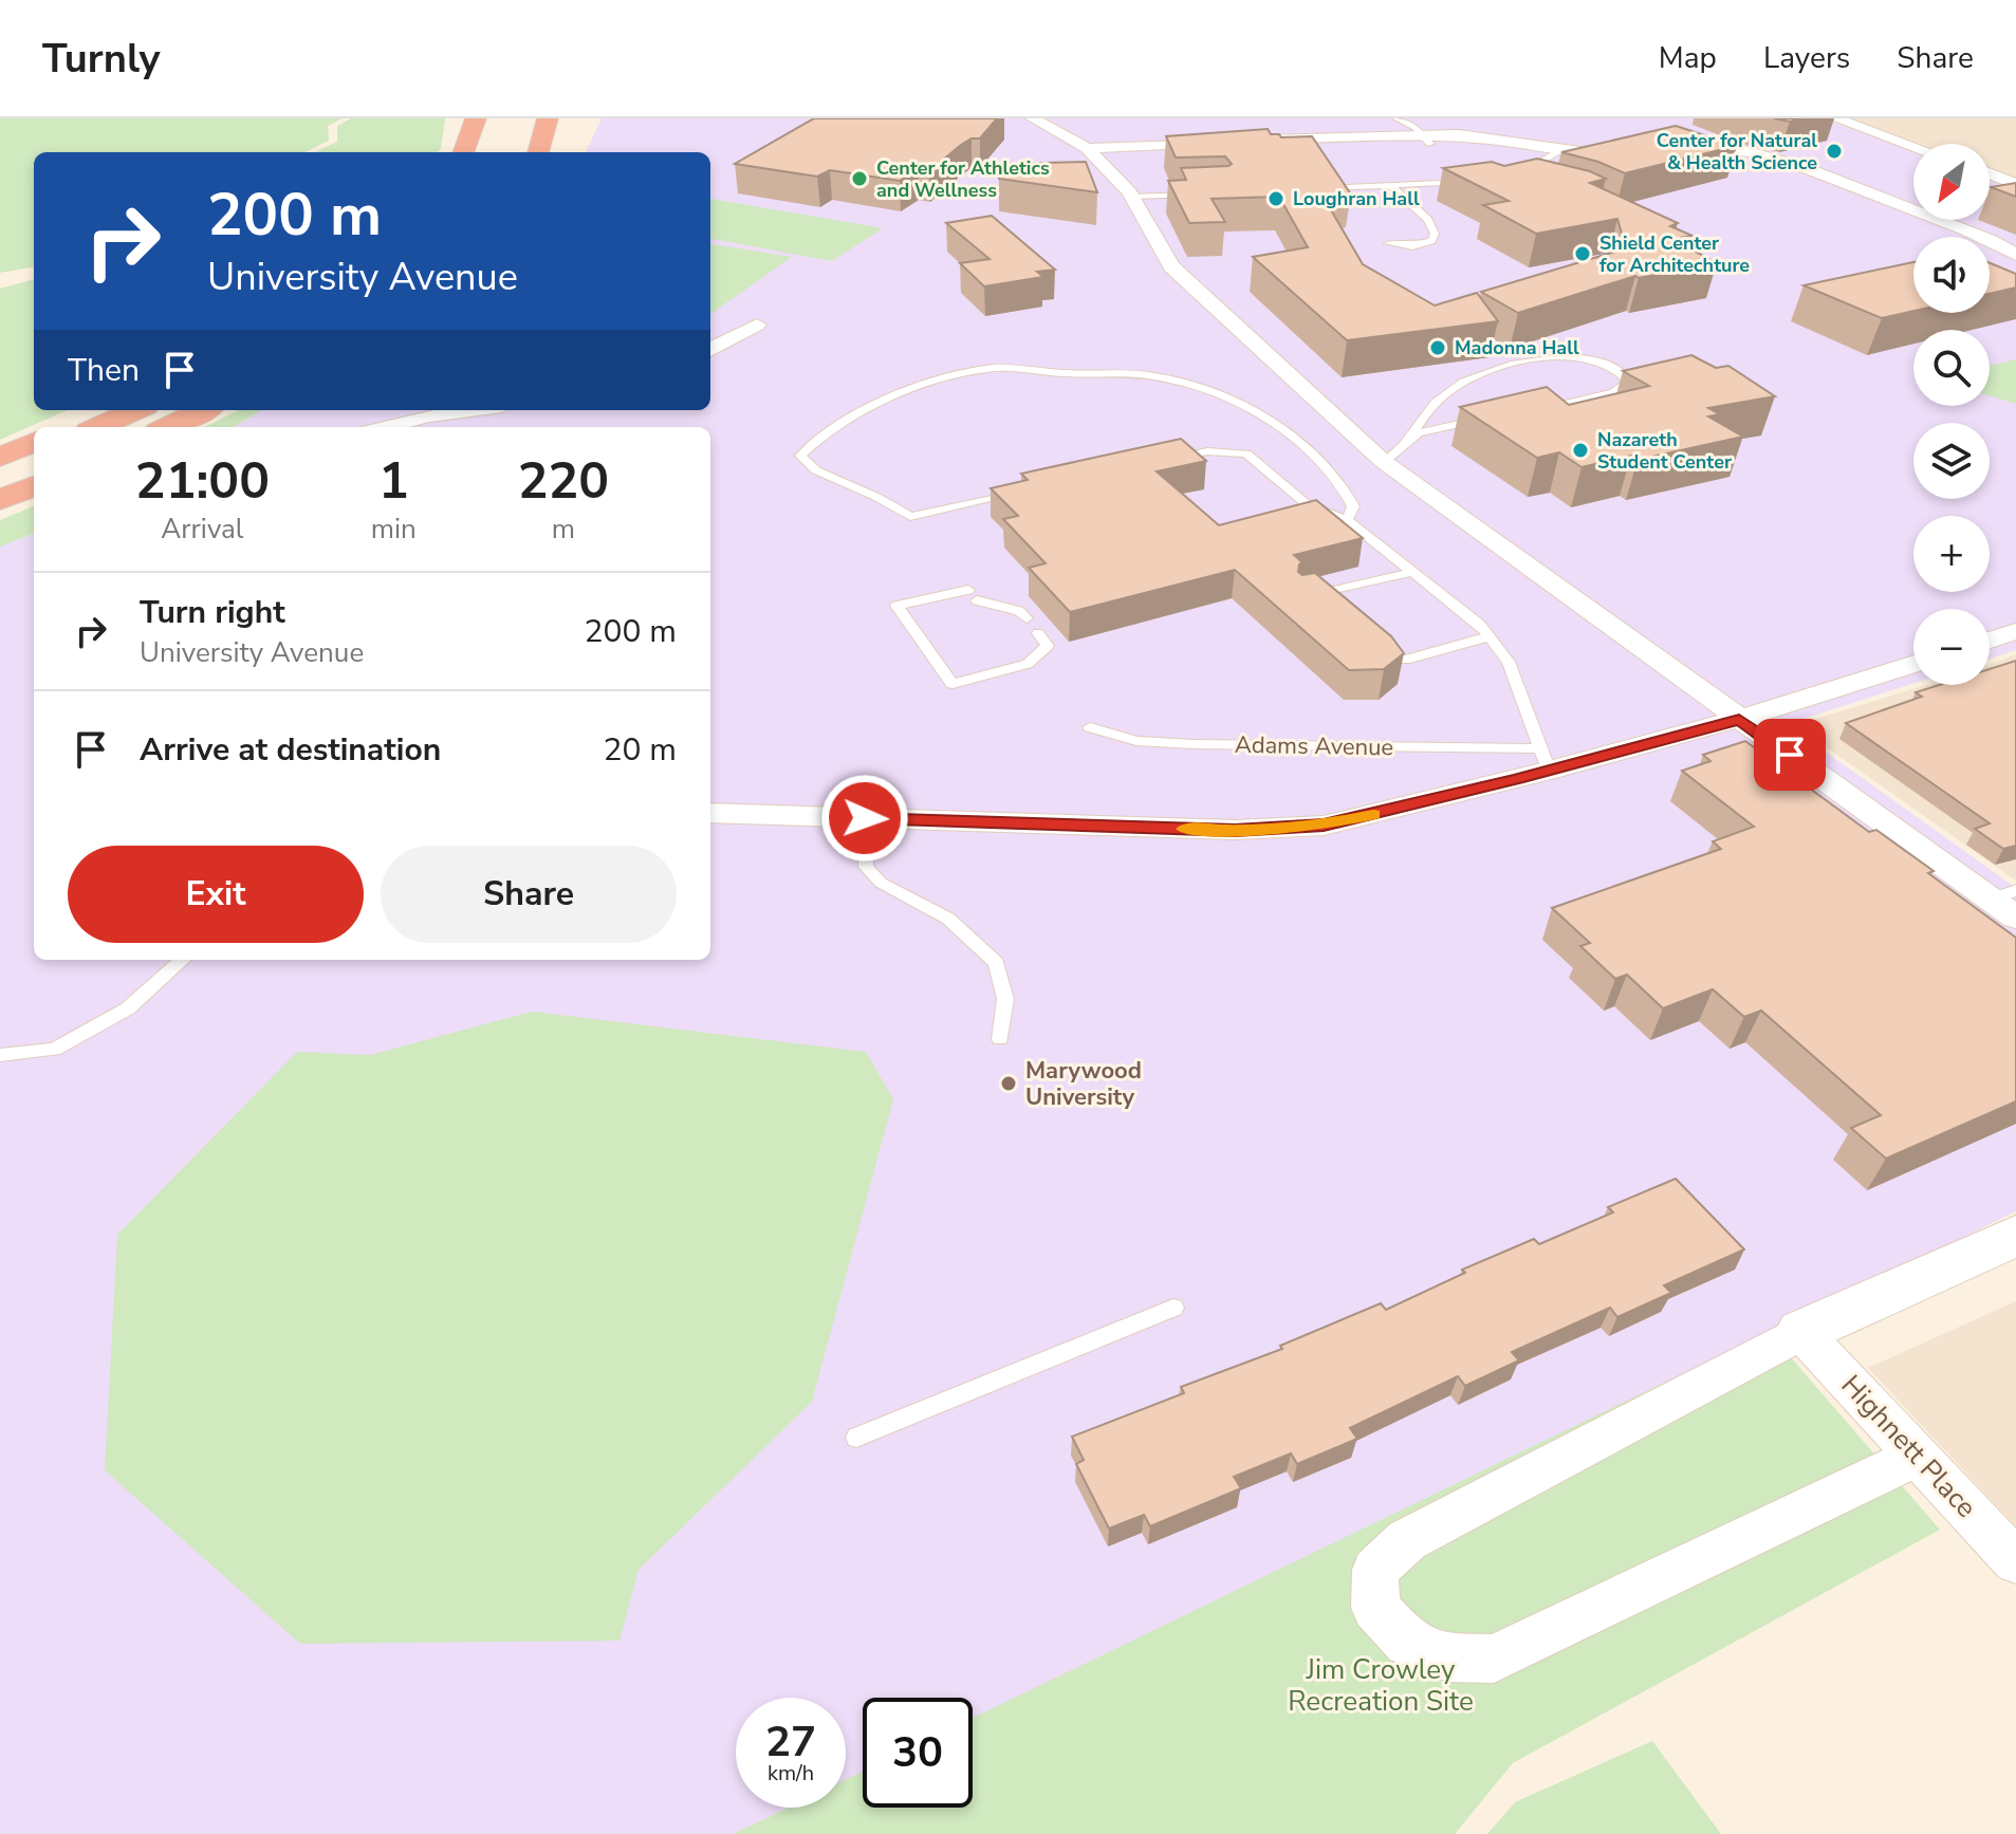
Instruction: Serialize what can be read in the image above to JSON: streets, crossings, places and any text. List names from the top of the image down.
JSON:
{
  "streets": {
    "street": ["Highnett Place"],
    "lane": ["Adams Avenue"]
  },
  "parks": ["Jim Crowley Recreation Site"],
  "places": [
    "Center for Natural & Health Science",
    "Center for Athletics and Wellness",
    "Loughran Hall",
    "Shield Center for Architechture",
    "Madonna Hall",
    "Nazareth Student Center",
    "Marywood University"
  ],
  "north": "bottom left",
  "page": {
    "header": "Turnly",
    "nav": ["Map", "Layers", "Share"],
    "map_buttons": ["+", "−"],
    "turn": ["200 m", "University Avenue"],
    "then": "Then",
    "eta": [
      "21:00",
      "Arrival",
      "1",
      "min",
      "220",
      "m"
    ],
    "list": [
      {
        "name": "Turn right",
        "note": "University Avenue",
        "value": "200 m"
      },
      {
        "name": "Arrive at destination",
        "value": "20 m"
      }
    ],
    "buttons": ["Exit", "Share"],
    "speed": "27 km/h",
    "limit": "30"
  }
}
